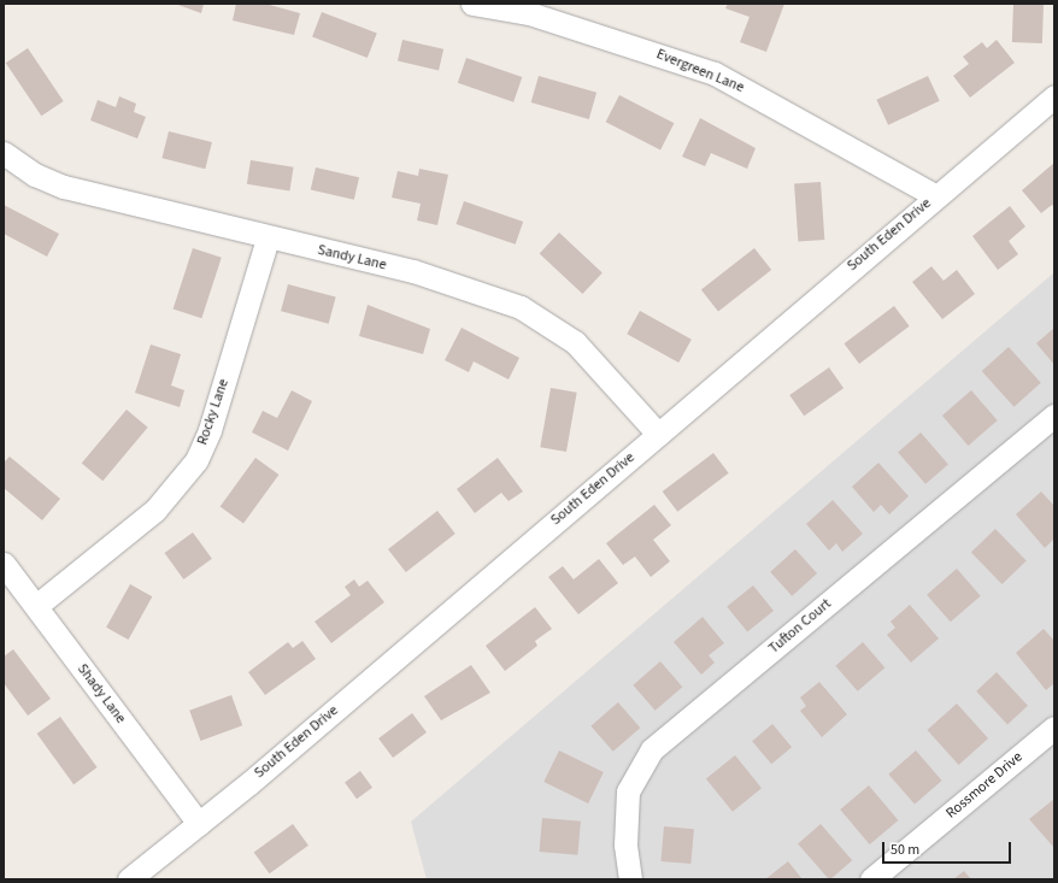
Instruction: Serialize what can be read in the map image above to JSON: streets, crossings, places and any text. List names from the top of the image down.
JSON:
{
  "streets": {
    "street": [
      "Evergreen Lane",
      "South Eden Drive",
      "Sandy Lane",
      "Rocky Lane",
      "Tufton Court",
      "Shady Lane",
      "Rossmore Drive"
    ]
  },
  "crossings": [
    ["Evergreen Lane", "South Eden Drive"],
    ["South Eden Drive", "Sandy Lane"],
    ["South Eden Drive", "Shady Lane"],
    ["Sandy Lane", "Rocky Lane"],
    ["Rocky Lane", "Shady Lane"]
  ],
  "scale_bar": "50 m"
}
